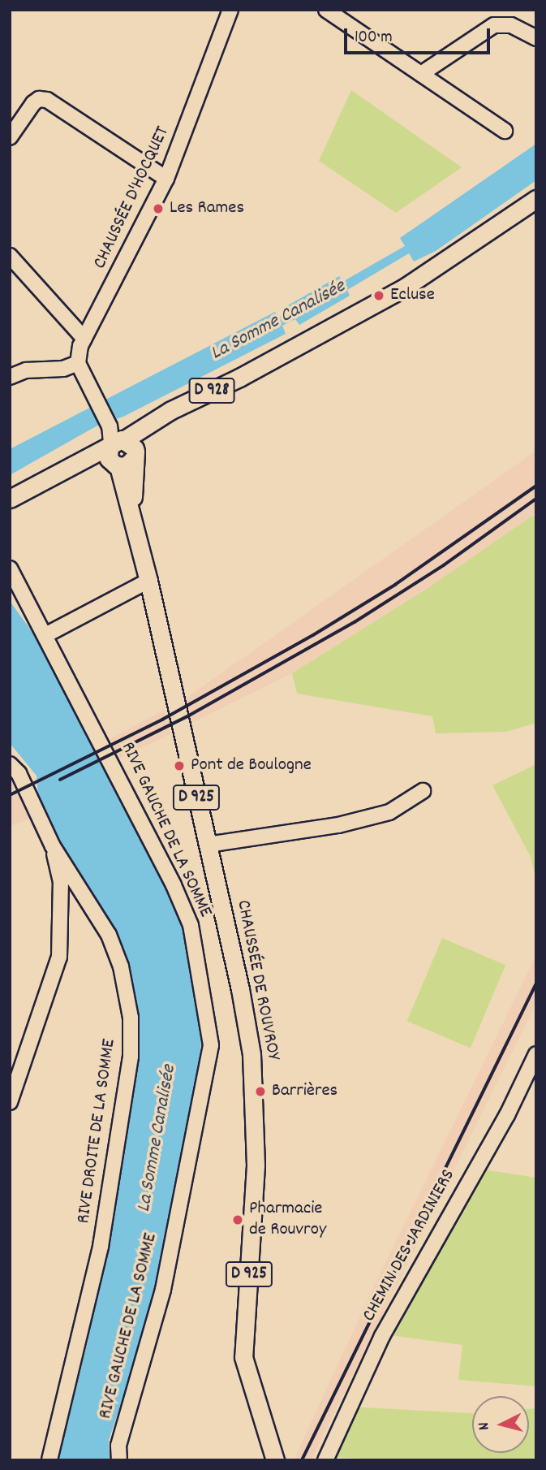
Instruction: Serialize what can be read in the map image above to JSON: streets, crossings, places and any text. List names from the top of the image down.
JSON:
{
  "streets": {
    "main road": ["D 928", "D 925", "CHAUSSÉE DE ROUVROY"],
    "street": [
      "CHAUSSÉE D'HOCQUET",
      "RIVE GAUCHE DE LA SOMME",
      "RIVE DROITE DE LA SOMME",
      "CHEMIN DES JARDINIERS"
    ]
  },
  "crossings": [
    ["D 928", "CHAUSSÉE DE ROUVROY"]
  ],
  "water": ["La Somme Canalisée"],
  "places": [
    "Les Rames",
    "Ecluse",
    "Pont de Boulogne",
    "Barrières",
    "Pharmacie de Rouvroy"
  ],
  "scale_bar": "100 m",
  "north": "left"
}
